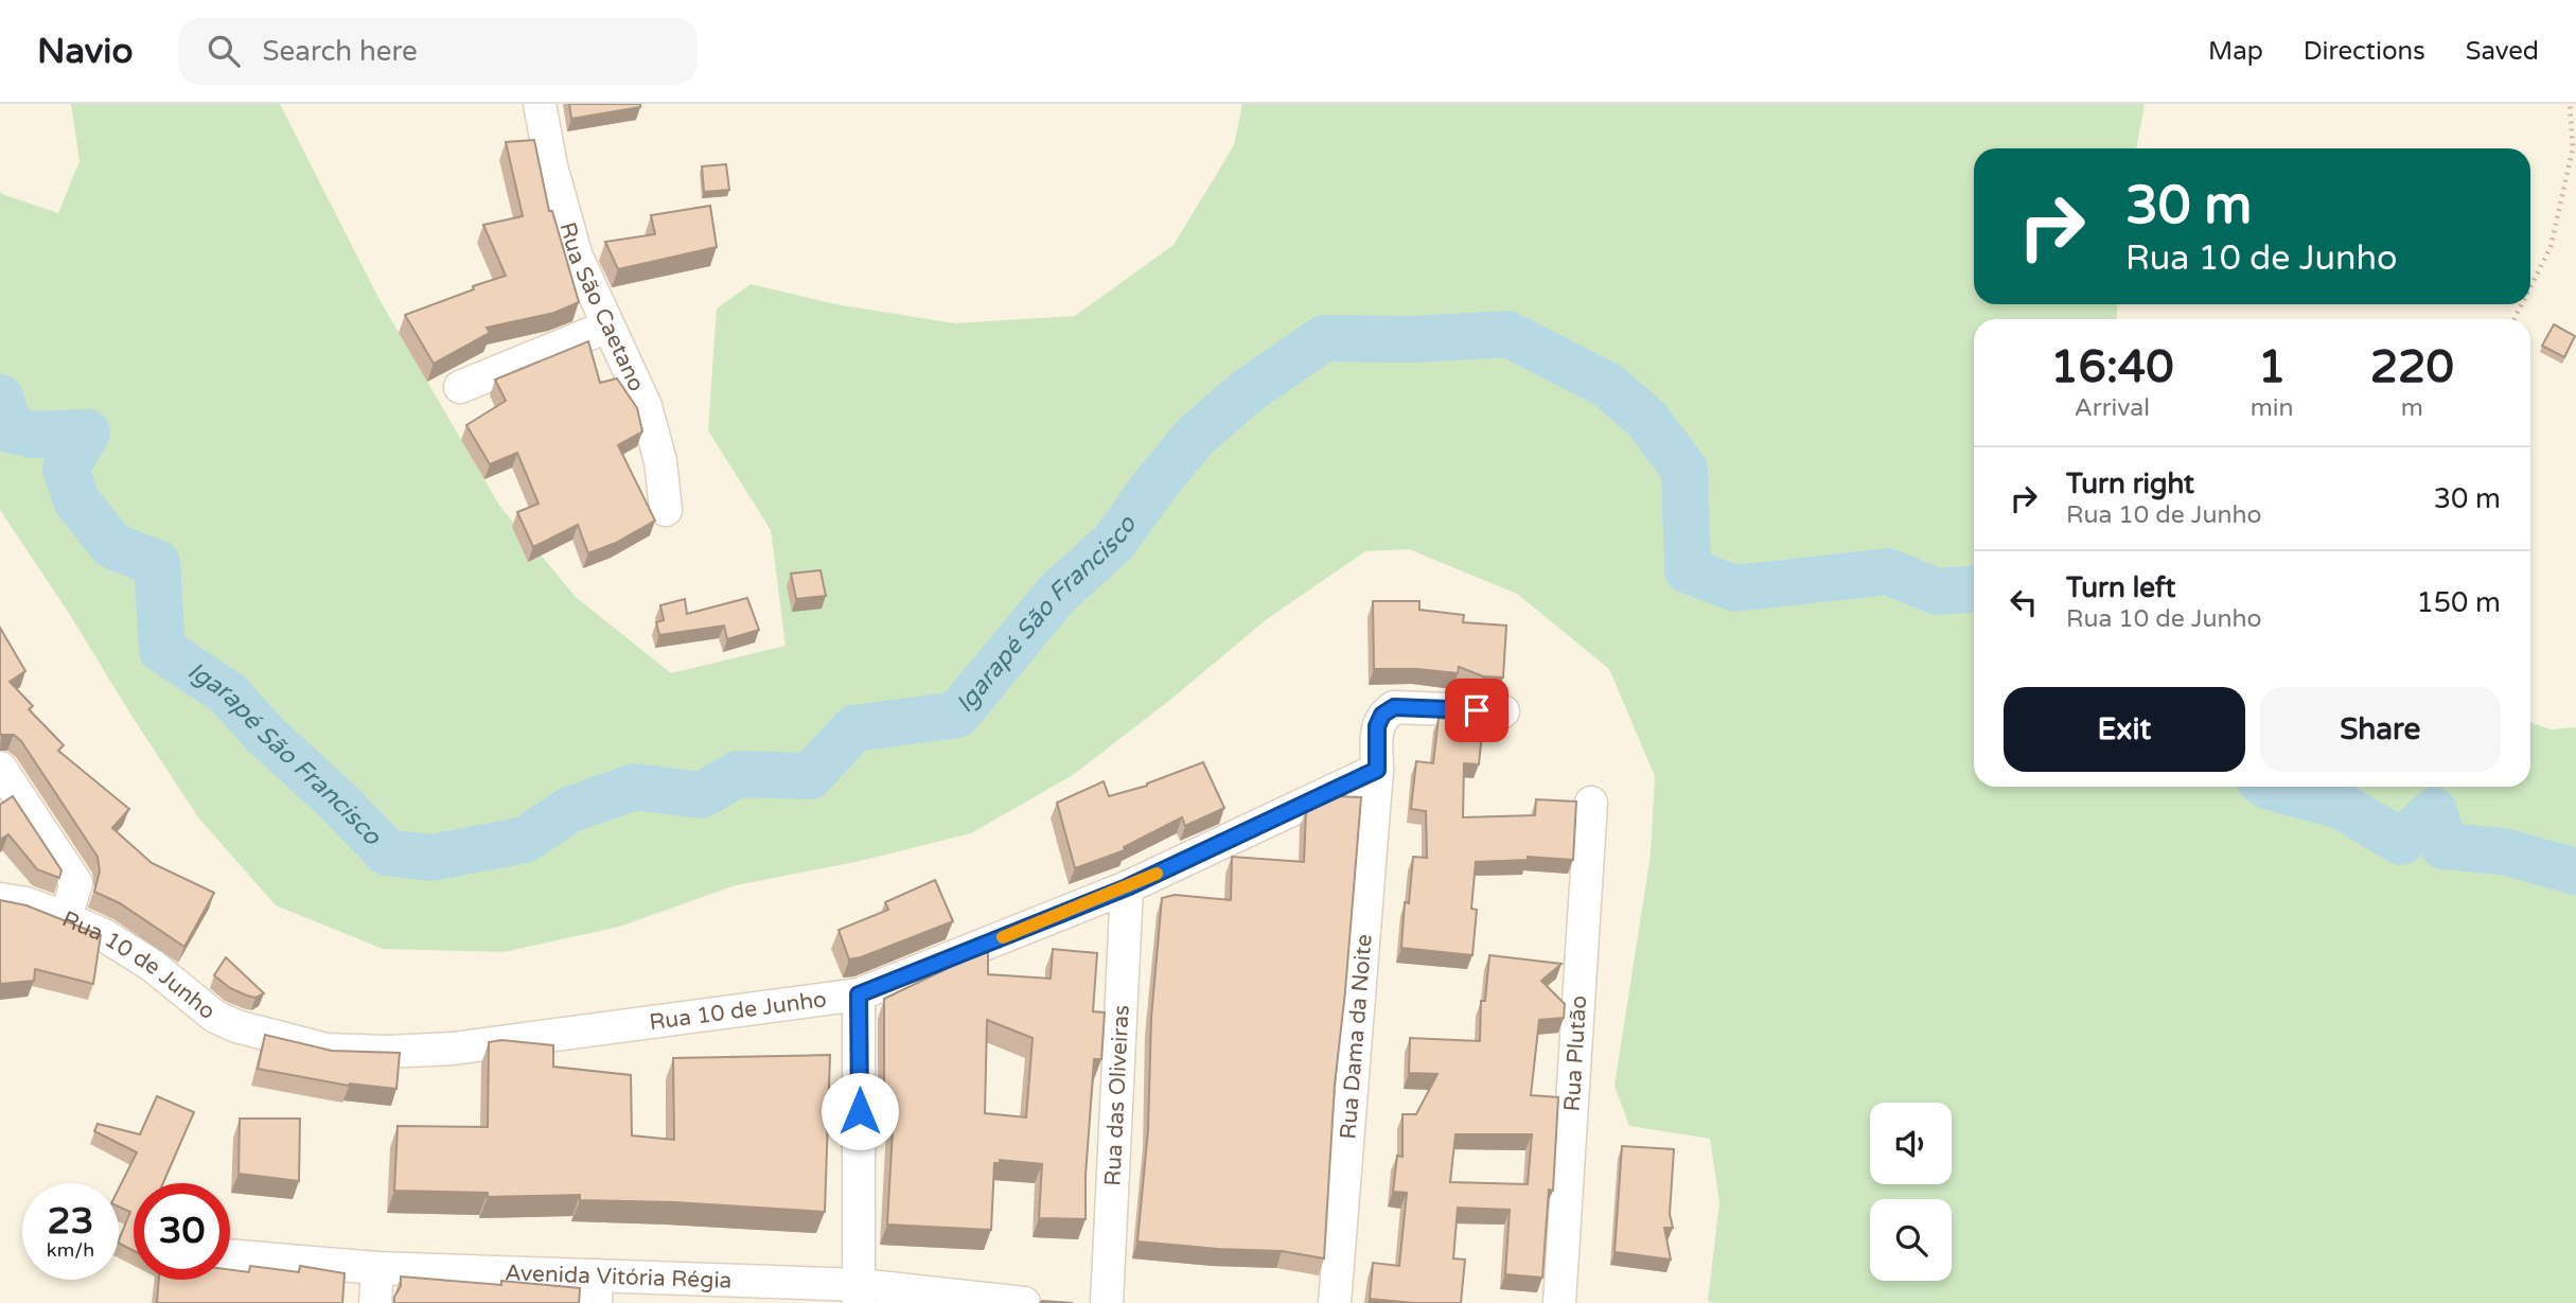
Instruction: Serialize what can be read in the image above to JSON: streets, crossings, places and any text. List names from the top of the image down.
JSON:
{
  "streets": {
    "street": [
      "Rua São Caetano",
      "Rua 10 de Junho",
      "Rua Dama da Noite",
      "Rua Plutão",
      "Rua das Oliveiras",
      "Avenida Vitória Régia"
    ]
  },
  "crossings": [
    ["Rua 10 de Junho", "Rua Dama da Noite"],
    ["Rua 10 de Junho", "Rua das Oliveiras"]
  ],
  "water": ["Igarapé São Francisco"],
  "page": {
    "header": "Navio",
    "search": "Search here",
    "nav": ["Map", "Directions", "Saved"],
    "turn": ["30 m", "Rua 10 de Junho"],
    "eta": [
      "16:40",
      "Arrival",
      "1",
      "min",
      "220",
      "m"
    ],
    "list": [
      {
        "name": "Turn right",
        "note": "Rua 10 de Junho",
        "value": "30 m"
      },
      {
        "name": "Turn left",
        "note": "Rua 10 de Junho",
        "value": "150 m"
      }
    ],
    "buttons": ["Exit", "Share"],
    "speed": "23 km/h",
    "limit": "30"
  }
}
